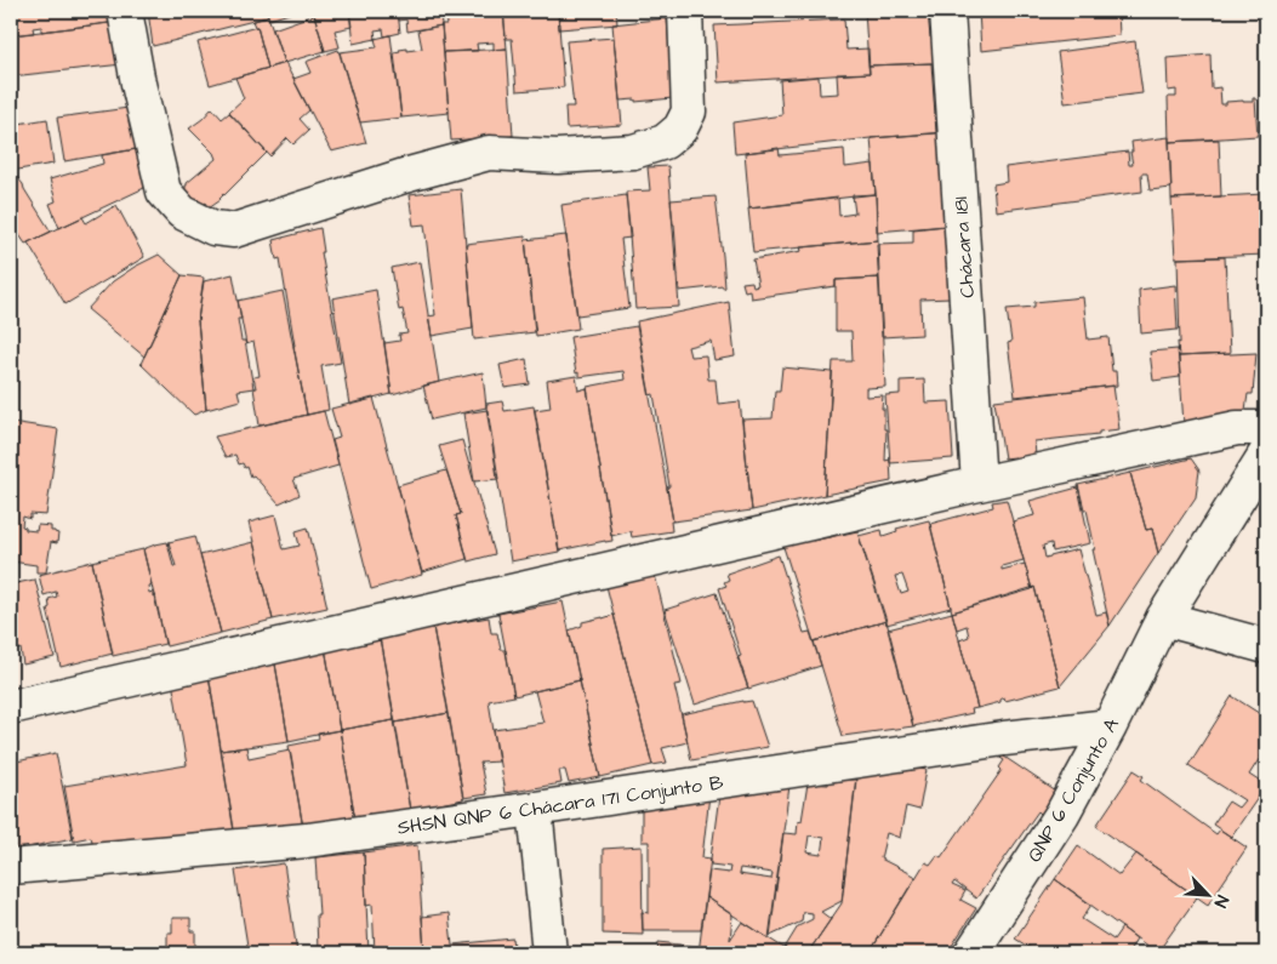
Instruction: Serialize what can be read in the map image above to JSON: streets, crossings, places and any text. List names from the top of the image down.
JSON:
{
  "streets": {
    "street": ["Chácara 181", "QNP 6 Conjunto A", "SHSN QNP 6 Chácara 171 Conjunto B"]
  },
  "crossings": [
    ["QNP 6 Conjunto A", "SHSN QNP 6 Chácara 171 Conjunto B"]
  ],
  "north": "bottom right"
}
